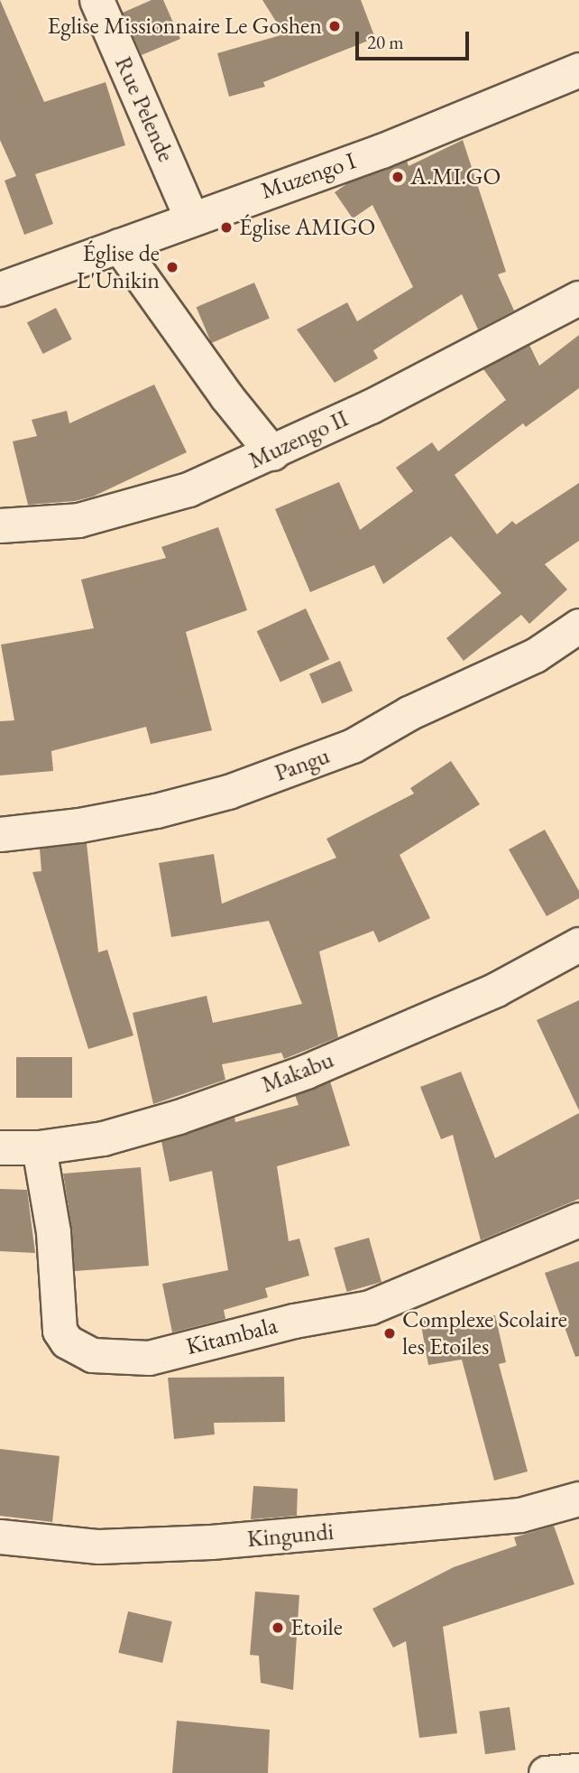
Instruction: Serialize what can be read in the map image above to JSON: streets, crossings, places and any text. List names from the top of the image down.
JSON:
{
  "streets": {
    "street": [
      "Rue Pelende",
      "Muzengo I",
      "Muzengo II",
      "Pangu",
      "Makabu",
      "Kitambala",
      "Kingundi"
    ]
  },
  "crossings": [
    ["Rue Pelende", "Muzengo I"],
    ["Makabu", "Kitambala"]
  ],
  "places": [
    "Eglise Missionnaire Le Goshen",
    "A.MI.GO",
    "Église AMIGO",
    "Église de L'Unikin",
    "Complexe Scolaire les Etoiles",
    "Etoile"
  ],
  "scale_bar": "20 m"
}
